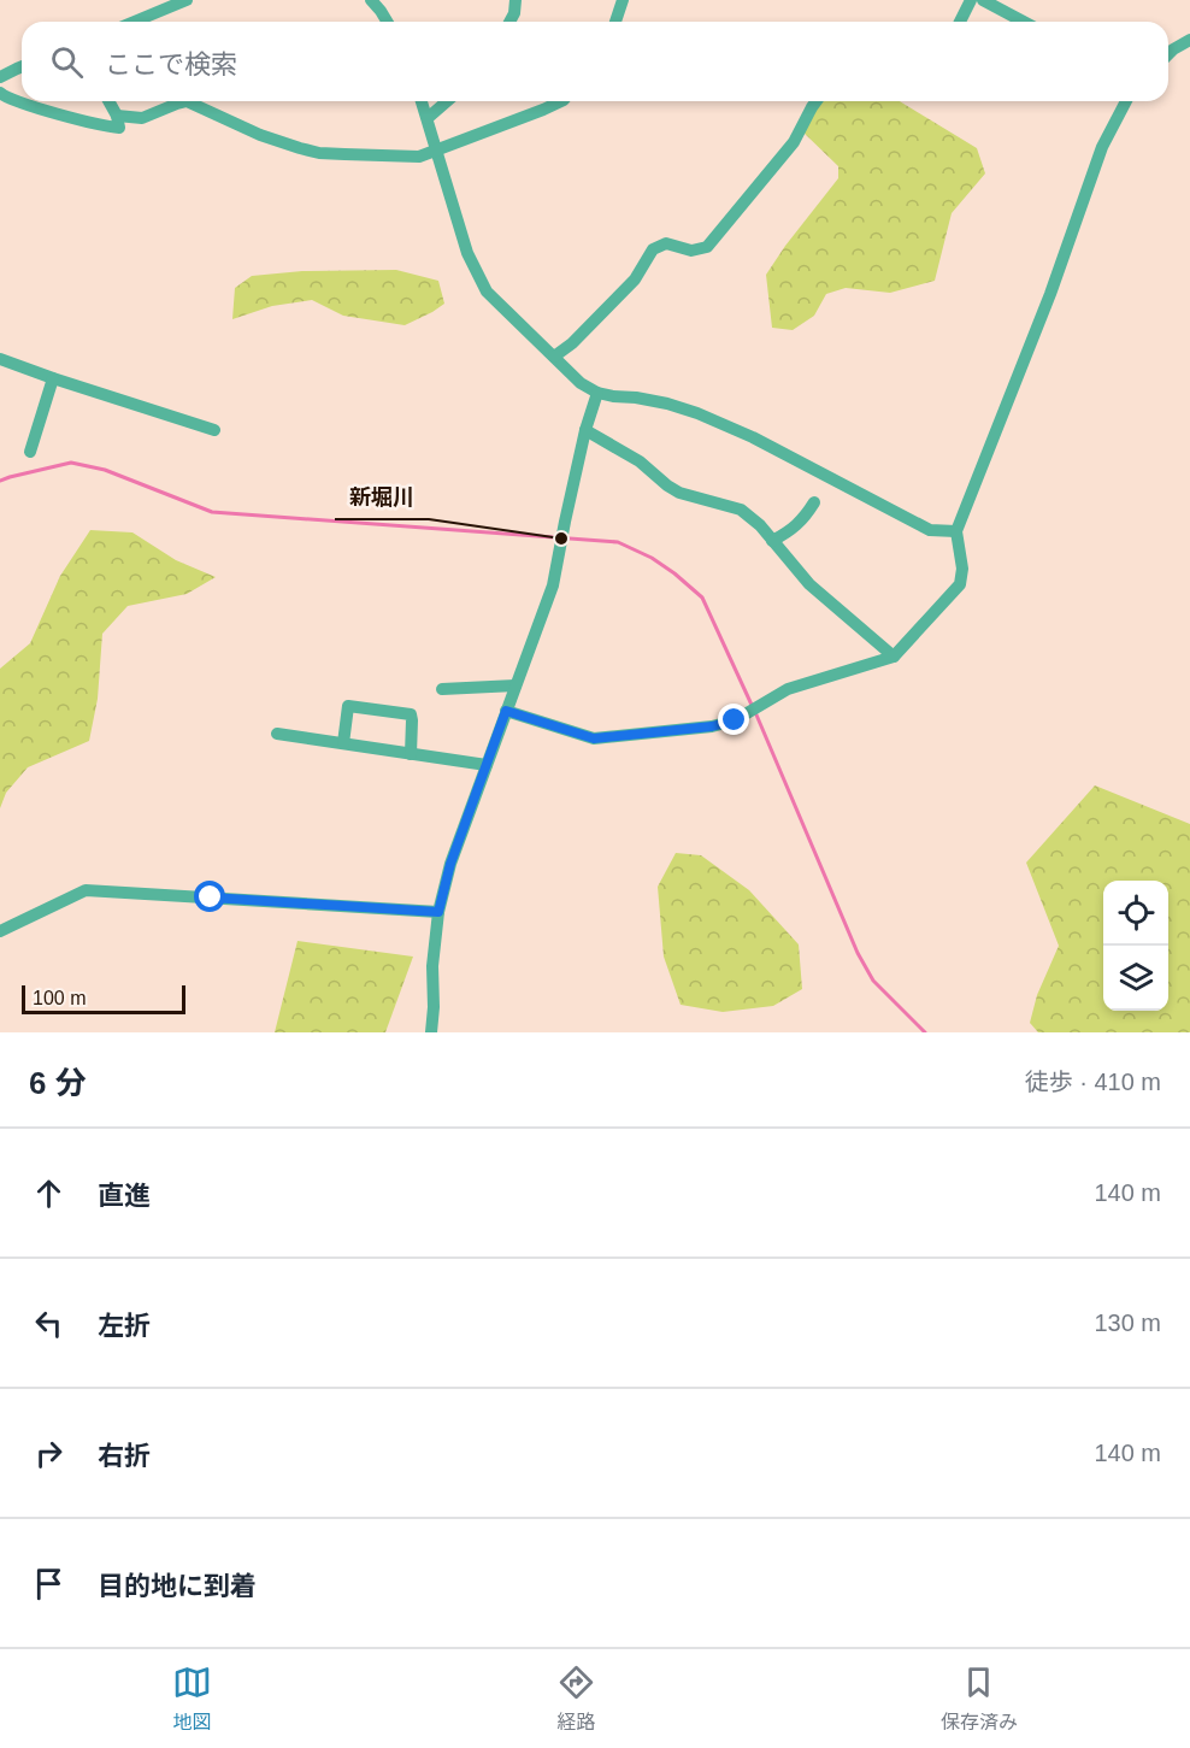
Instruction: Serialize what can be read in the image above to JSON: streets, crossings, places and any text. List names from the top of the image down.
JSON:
{
  "places": ["新堀川"],
  "scale_bar": "100 m",
  "page": {
    "search": "ここで検索",
    "scale": "100 m",
    "heading": ["6 分", "徒歩 · 410 m"],
    "list": [
      ["直進", "140 m"],
      ["左折", "130 m"],
      ["右折", "140 m"],
      "目的地に到着"
    ],
    "nav": ["地図", "経路", "保存済み"]
  }
}
